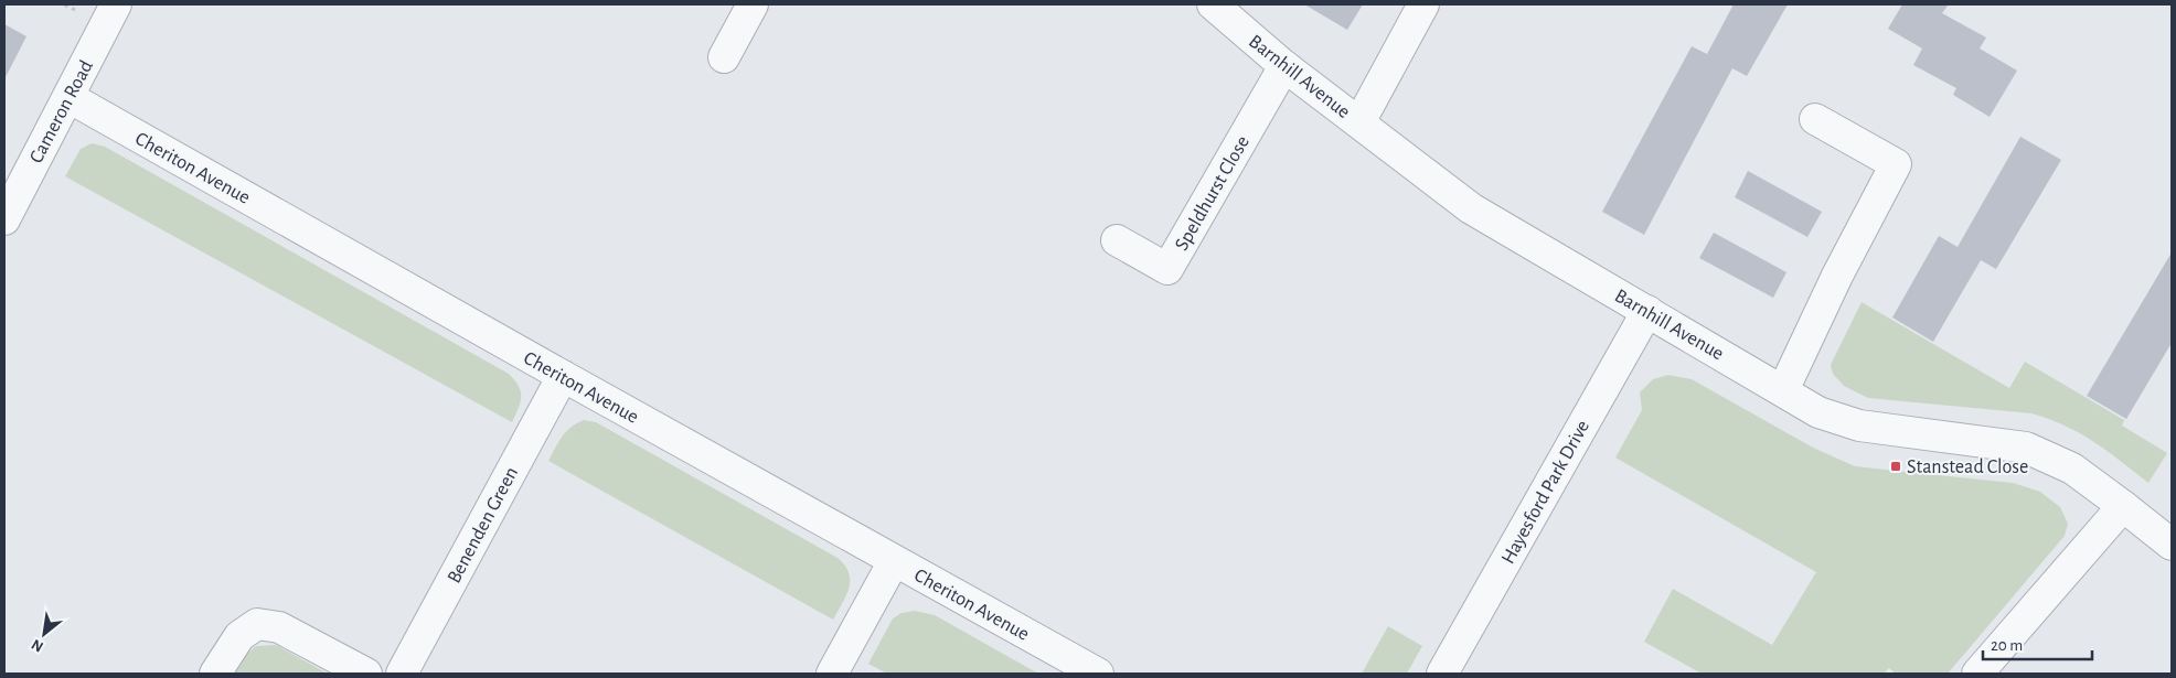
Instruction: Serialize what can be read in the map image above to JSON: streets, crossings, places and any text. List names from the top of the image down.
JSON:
{
  "streets": {
    "street": [
      "Barnhill Avenue",
      "Cameron Road",
      "Cheriton Avenue",
      "Speldhurst Close",
      "Hayesford Park Drive",
      "Benenden Green"
    ]
  },
  "crossings": [
    ["Barnhill Avenue", "Speldhurst Close"],
    ["Barnhill Avenue", "Hayesford Park Drive"],
    ["Cameron Road", "Cheriton Avenue"],
    ["Cheriton Avenue", "Benenden Green"]
  ],
  "places": {
    "transit": ["Stanstead Close"]
  },
  "scale_bar": "20 m",
  "north": "bottom left"
}
